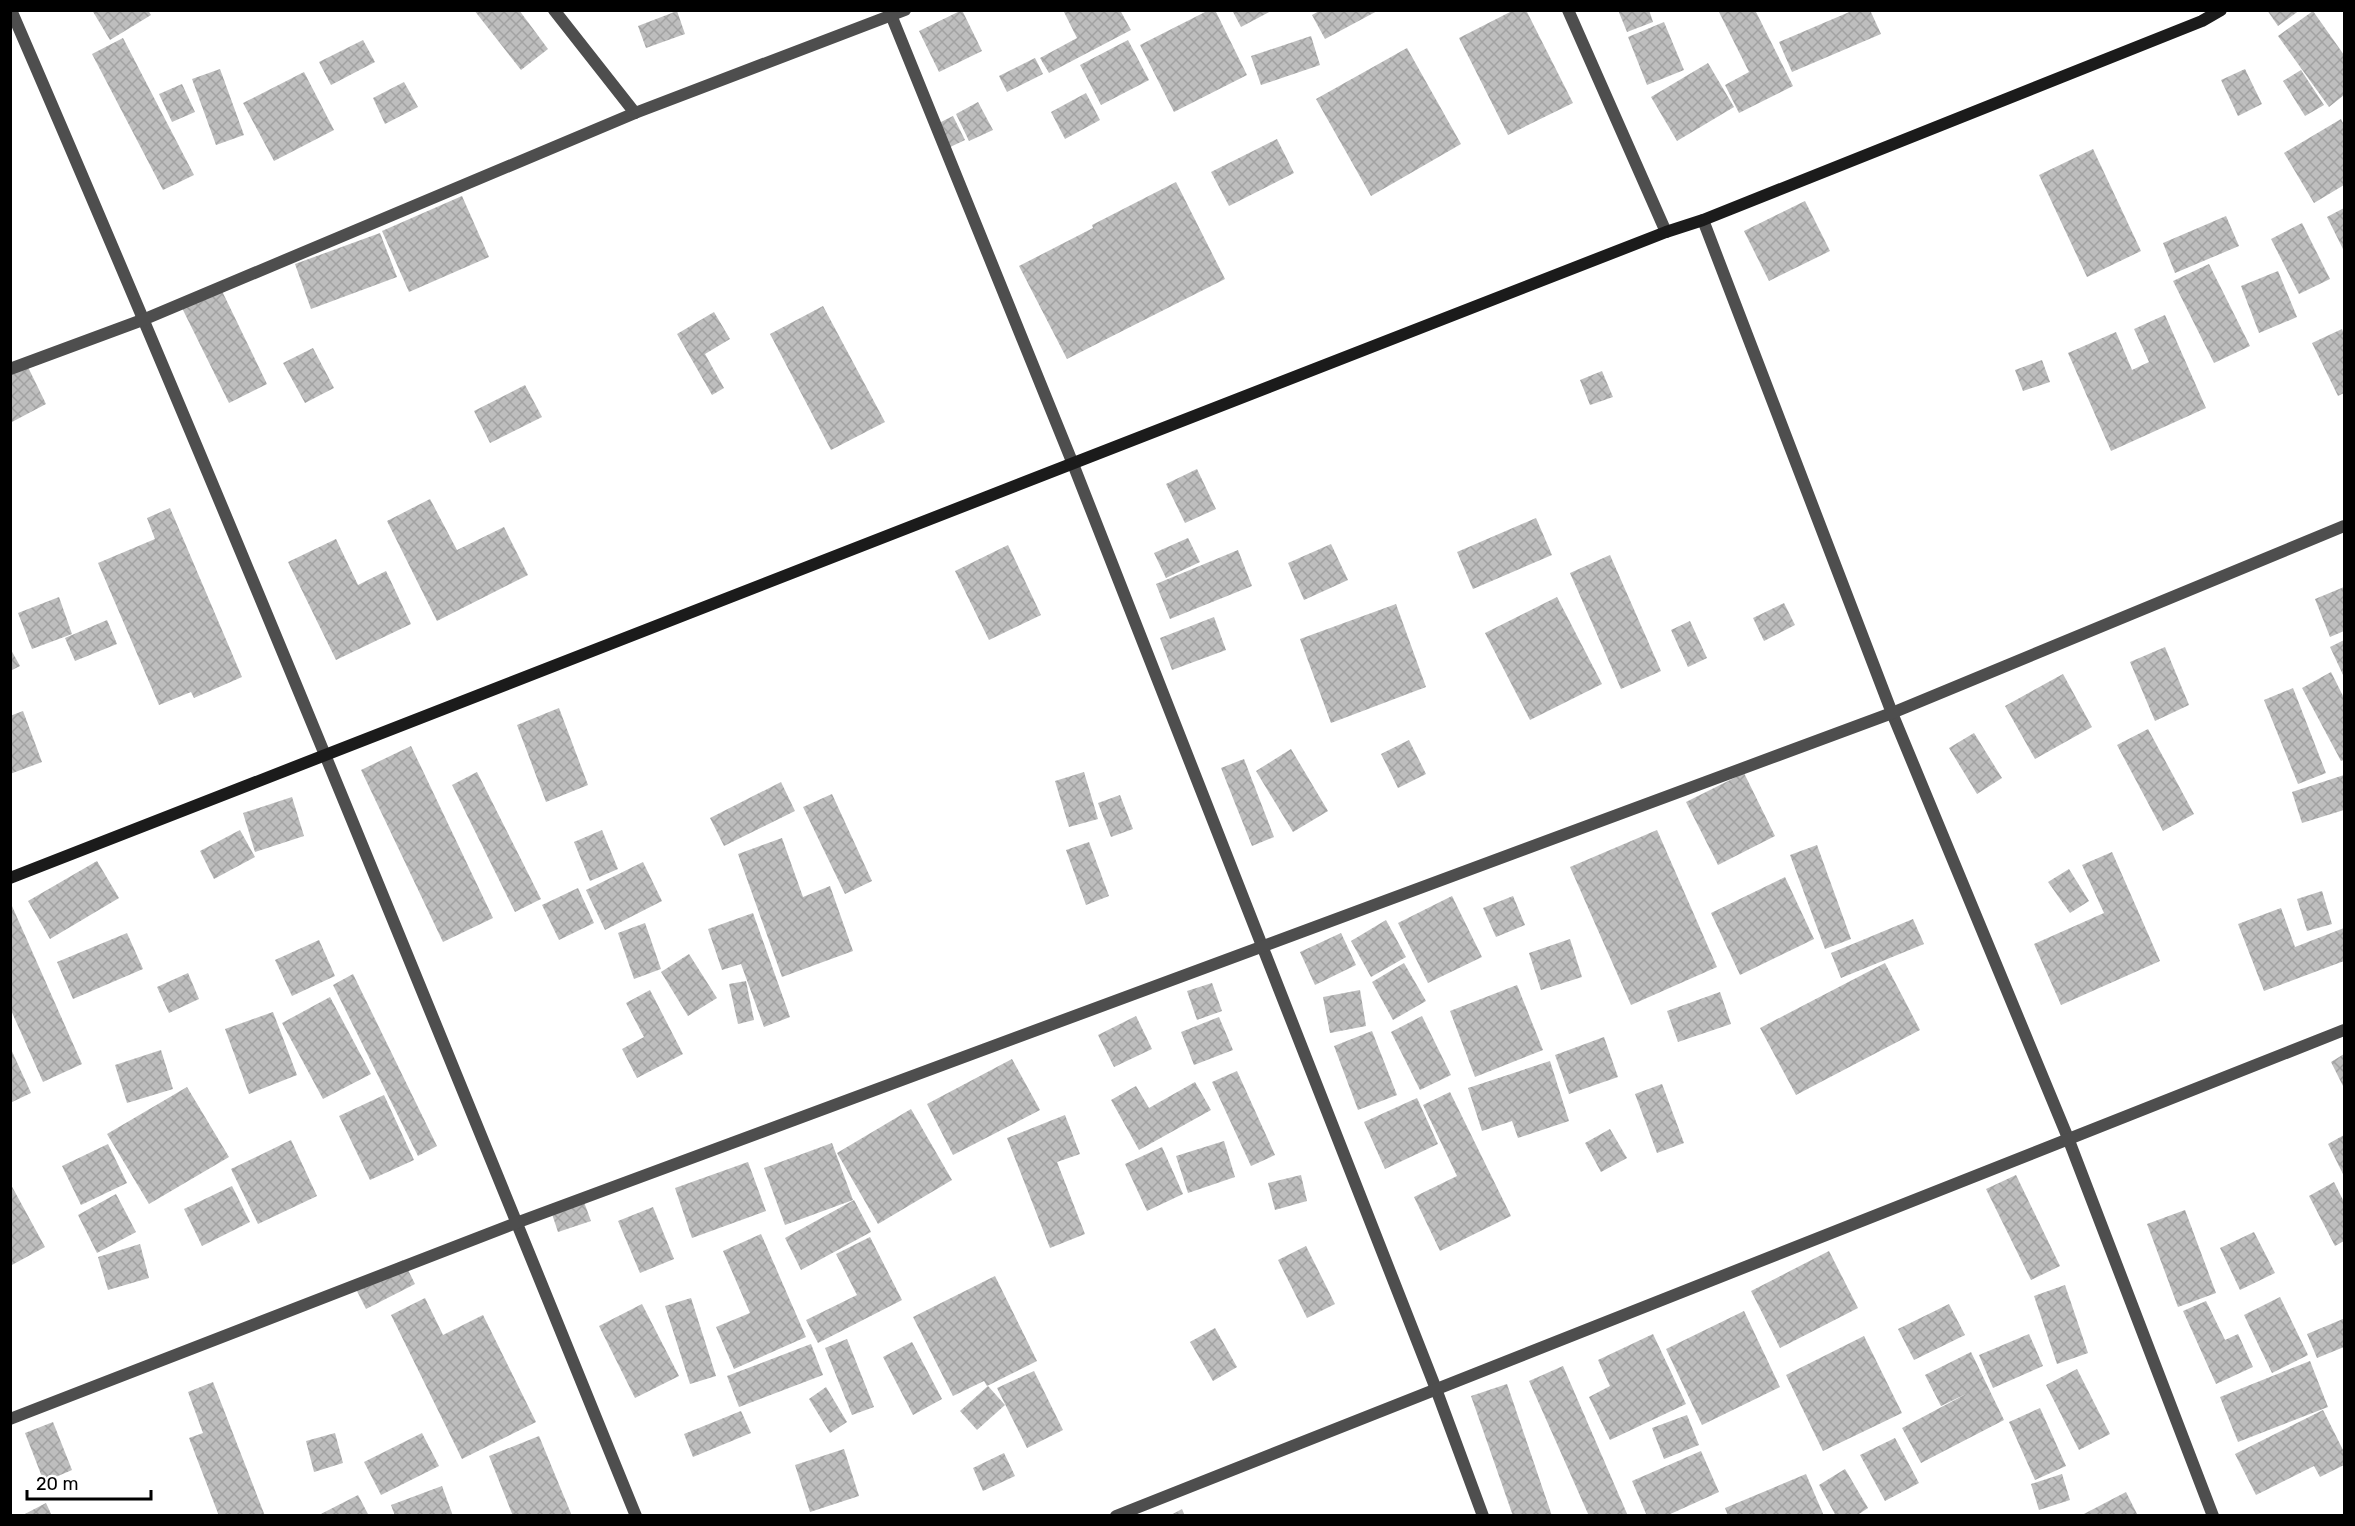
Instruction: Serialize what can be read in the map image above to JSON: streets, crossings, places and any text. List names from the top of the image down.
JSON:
{
  "scale_bar": "20 m"
}
